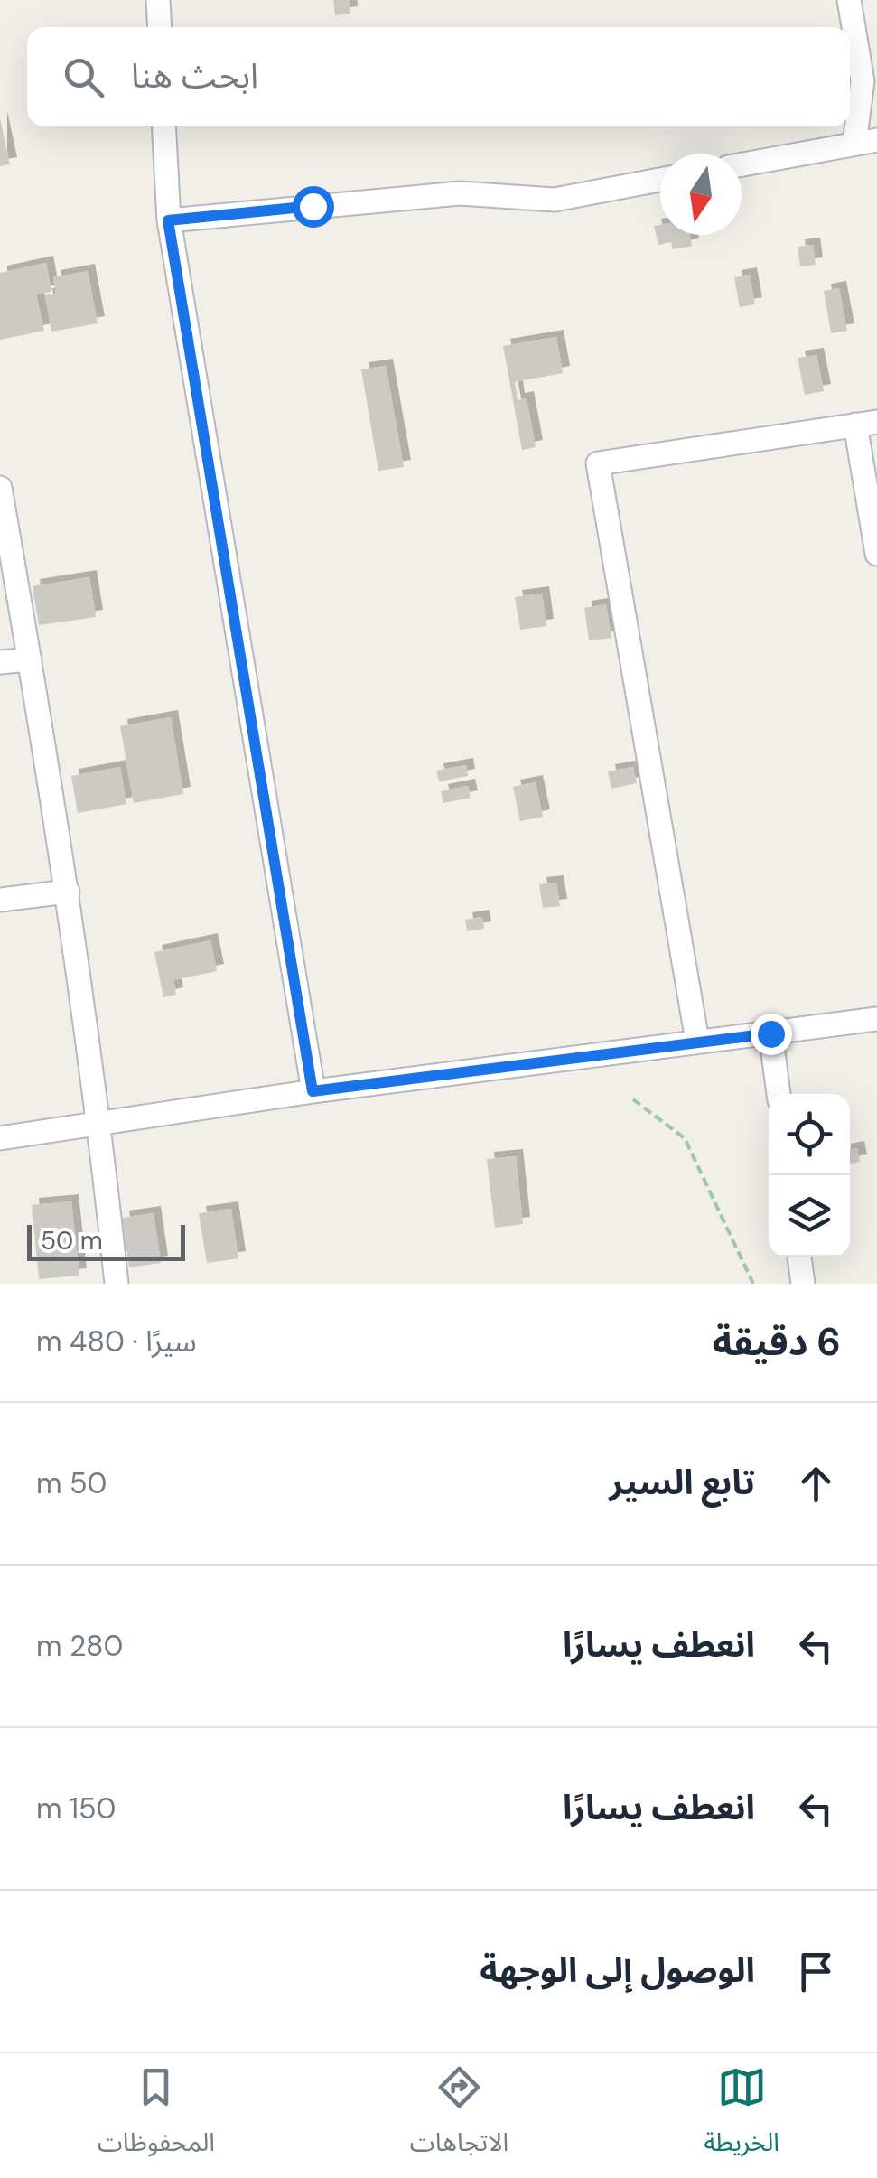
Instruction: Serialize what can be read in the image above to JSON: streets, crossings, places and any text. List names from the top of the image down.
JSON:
{
  "scale_bar": "50 m",
  "north": "bottom",
  "page": {
    "search": "ابحث هنا",
    "scale": "50 m",
    "heading": ["6 دقيقة", "سيرًا · 480 m"],
    "list": [
      ["تابع السير", "50 m"],
      ["انعطف يسارًا", "280 m"],
      ["انعطف يسارًا", "150 m"],
      "الوصول إلى الوجهة"
    ],
    "nav": ["الخريطة", "الاتجاهات", "المحفوظات"]
  }
}
